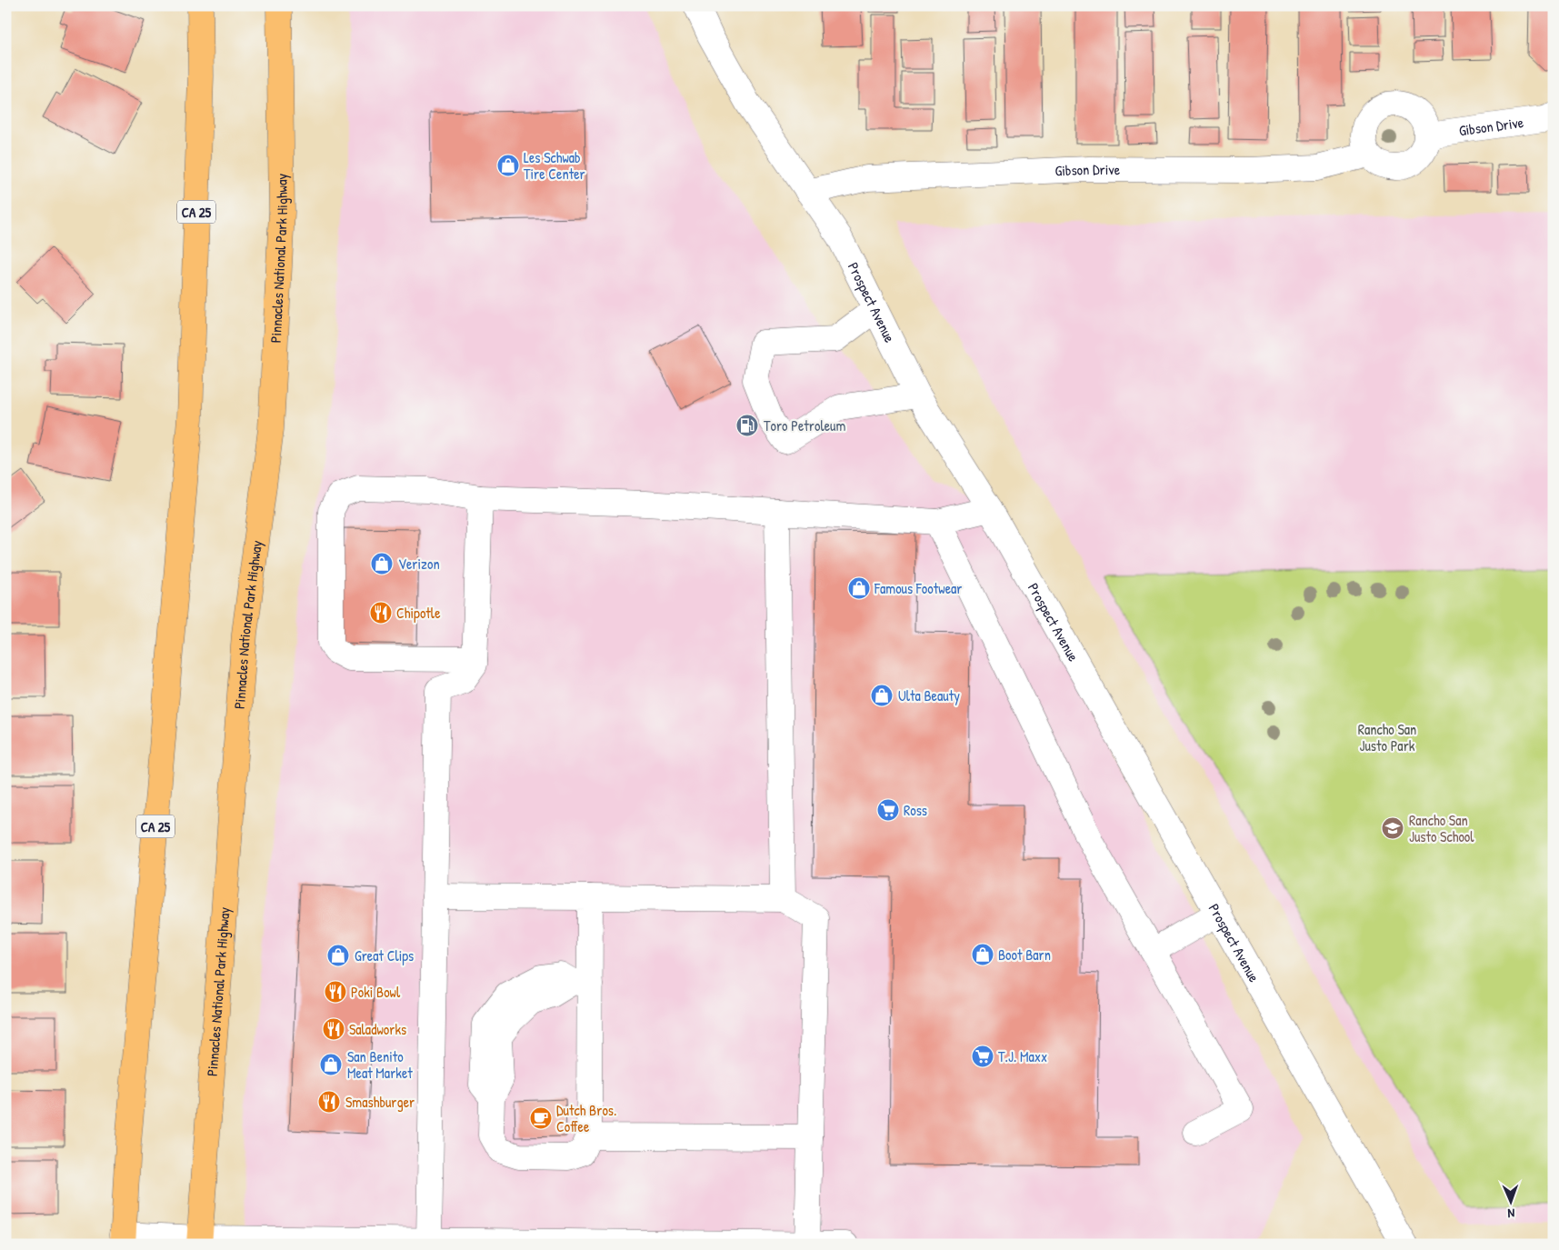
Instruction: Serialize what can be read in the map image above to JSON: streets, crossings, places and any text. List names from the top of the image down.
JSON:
{
  "streets": {
    "main road": ["CA 25", "Pinnacles National Park Highway"],
    "street": ["Gibson Drive", "Prospect Avenue"]
  },
  "crossings": [
    ["Gibson Drive", "Prospect Avenue"]
  ],
  "parks": ["Rancho San Justo Park"],
  "places": {
    "shop": [
      "Les Schwab Tire Center",
      "Verizon",
      "Famous Footwear",
      "Ulta Beauty",
      "Boot Barn",
      "Great Clips",
      "San Benito Meat Market"
    ],
    "fuel station": ["Toro Petroleum"],
    "restaurant": [
      "Chipotle",
      "Poki Bowl",
      "Saladworks",
      "Smashburger"
    ],
    "supermarket": ["Ross", "T.J. Maxx"],
    "school or university": ["Rancho San Justo School"],
    "cafe": ["Dutch Bros. Coffee"]
  },
  "north": "bottom"
}
